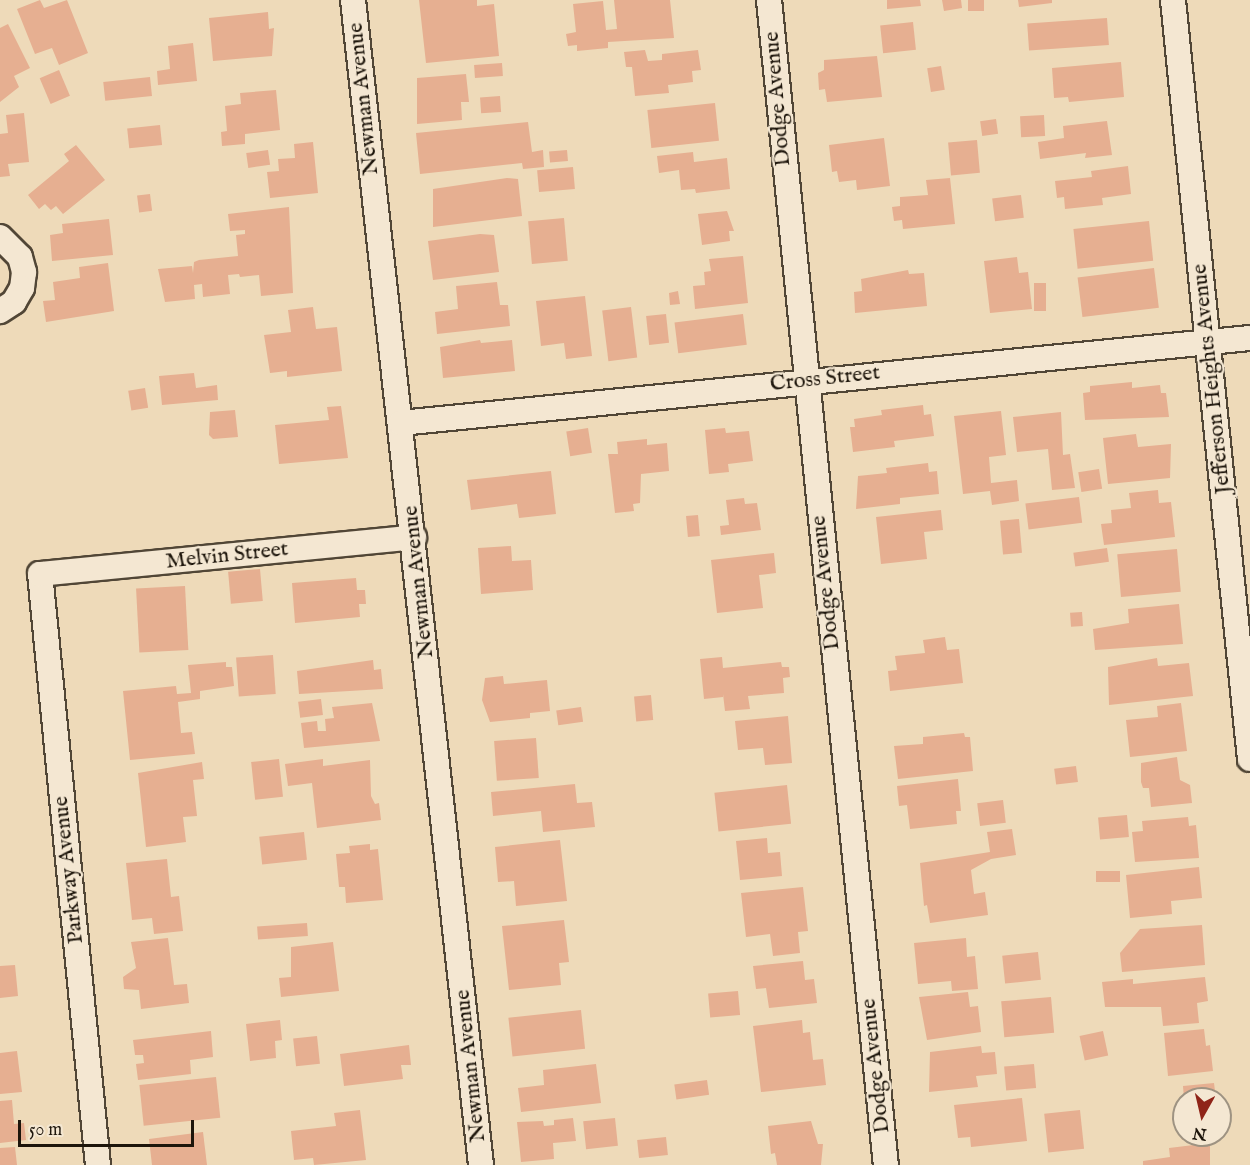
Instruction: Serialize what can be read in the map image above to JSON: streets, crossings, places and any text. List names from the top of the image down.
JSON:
{
  "streets": {
    "street": [
      "Newman Avenue",
      "Dodge Avenue",
      "Cross Street",
      "Jefferson Heights Avenue",
      "Melvin Street",
      "Parkway Avenue"
    ]
  },
  "crossings": [
    ["Newman Avenue", "Cross Street"],
    ["Newman Avenue", "Melvin Street"],
    ["Dodge Avenue", "Cross Street"],
    ["Cross Street", "Jefferson Heights Avenue"],
    ["Melvin Street", "Parkway Avenue"]
  ],
  "scale_bar": "50 m",
  "north": "bottom"
}
